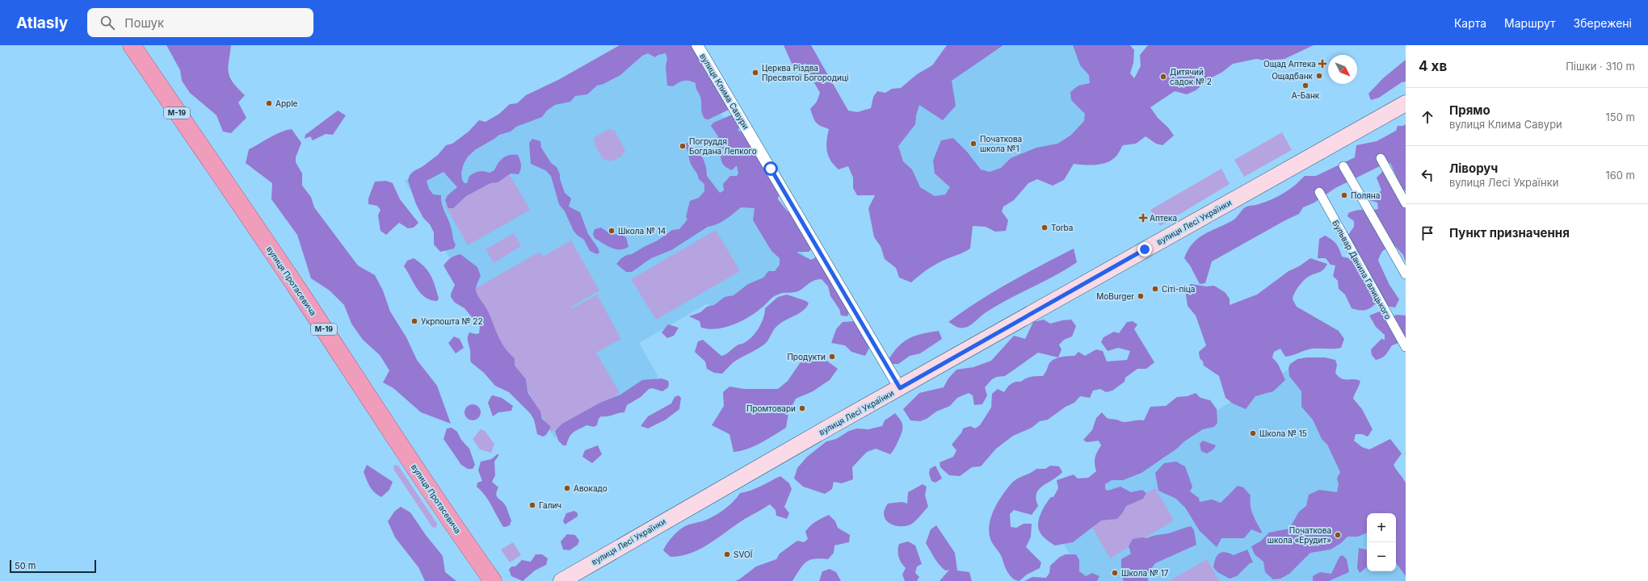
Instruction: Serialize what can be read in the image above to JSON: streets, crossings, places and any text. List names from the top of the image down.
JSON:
{
  "streets": {
    "highway": ["М-19", "вулиця Протасевича"],
    "main road": ["вулиця Лесі Українки"],
    "street": ["вулиця Клима Савури", "Бульвар Данила Галицького"]
  },
  "crossings": [
    ["вулиця Клима Савури", "вулиця Лесі Українки"]
  ],
  "places": {
    "health": ["Ощад Аптека", "Аптека"],
    "other": [
      "Церква Різдва Пресвятої Богородиці",
      "Ощадбанк",
      "Дитячий садок № 2",
      "А-Банк",
      "Apple",
      "Початкова школа №1",
      "Погруддя Богдана Лепкого",
      "Поляна",
      "Torba",
      "Школа № 14",
      "Сіті-піца",
      "MoBurger",
      "Укрпошта № 22",
      "Продукти",
      "Промтовари",
      "Школа № 15",
      "Авокадо",
      "Галич",
      "Початкова школа «Ерудит»",
      "SVOЇ",
      "Школа № 17"
    ]
  },
  "scale_bar": "50 m",
  "north": "bottom right",
  "page": {
    "header": "Atlasly",
    "search": "Пошук",
    "nav": ["Карта", "Маршрут", "Збережені"],
    "heading": ["4 хв", "Пішки · 310 m"],
    "list": [
      ["Прямо", "вулиця Клима Савури", "150 m"],
      ["Ліворуч", "вулиця Лесі Українки", "160 m"],
      "Пункт призначення"
    ],
    "map_buttons": ["+", "−"],
    "scale": "50 m"
  }
}
